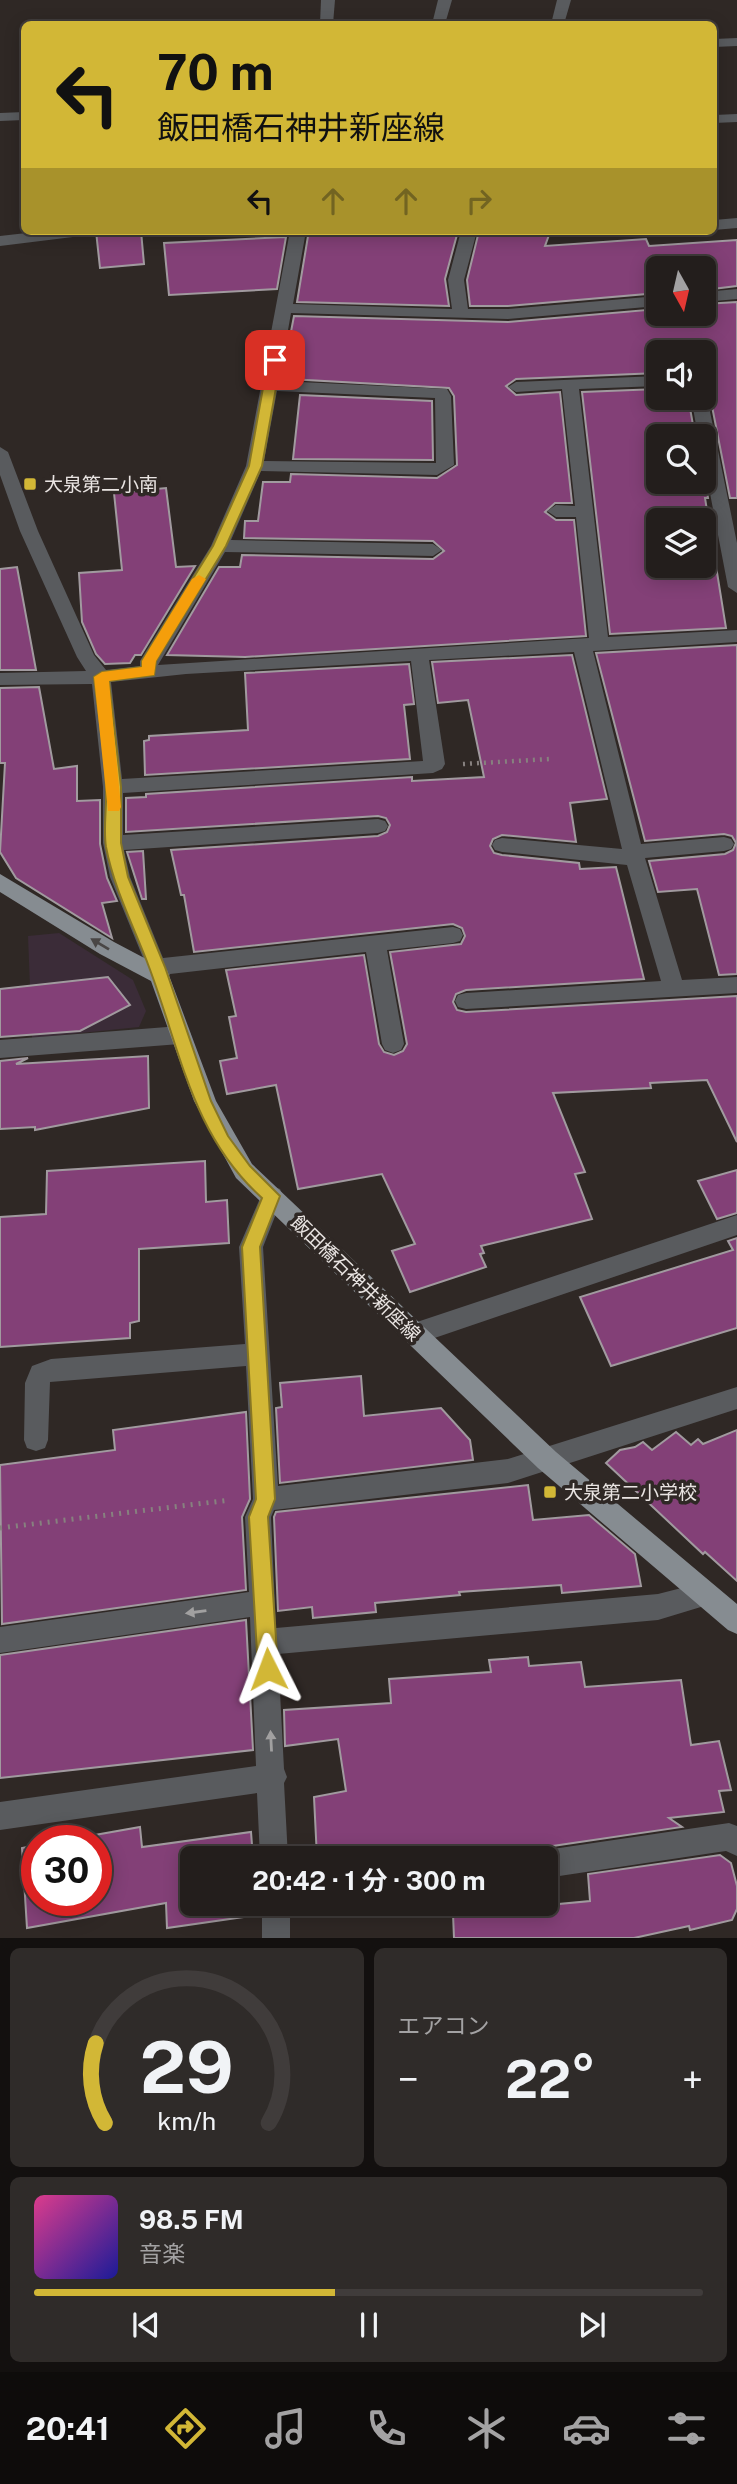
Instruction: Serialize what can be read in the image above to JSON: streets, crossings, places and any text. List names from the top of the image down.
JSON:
{
  "streets": {
    "main road": ["飯田橋石神井新座線"]
  },
  "places": {
    "transit": ["大泉第二小南", "大泉第二小学校"]
  },
  "north": "bottom",
  "page": {
    "turn": ["70 m", "飯田橋石神井新座線"],
    "limit": "30",
    "trip": "20:42 · 1 分 · 300 m",
    "tile": "エアコン",
    "heat": ["−", "22°", "+"],
    "song": ["98.5 FM", "音楽"],
    "tabs": "20:41",
    "gauge": ["29", "km/h"]
  }
}
